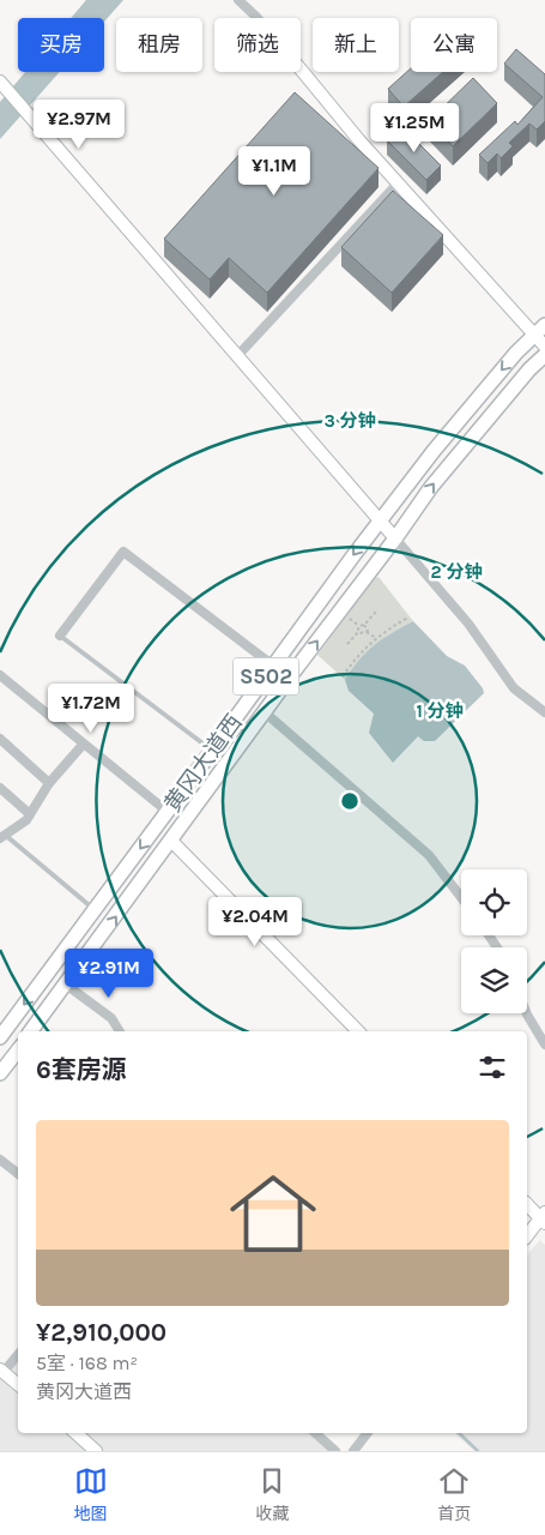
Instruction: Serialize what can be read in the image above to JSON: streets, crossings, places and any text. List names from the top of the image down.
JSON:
{
  "streets": {
    "main road": ["S502", "黄冈大道西"]
  },
  "page": {
    "chip": [
      "买房",
      "租房",
      "筛选",
      "新上",
      "公寓"
    ],
    "price": [
      "¥2.97M",
      "¥1.25M",
      "¥1.1M",
      "¥1.72M",
      "¥2.04M",
      "¥2.91M"
    ],
    "heading": "6套房源",
    "list": [
      {
        "name": "¥2,910,000",
        "note": "5室 · 168 m² · 黄冈大道西"
      }
    ],
    "tabs": ["地图", "收藏", "首页"]
  },
  "rings": ["3 分钟", "2 分钟", "1 分钟"]
}
